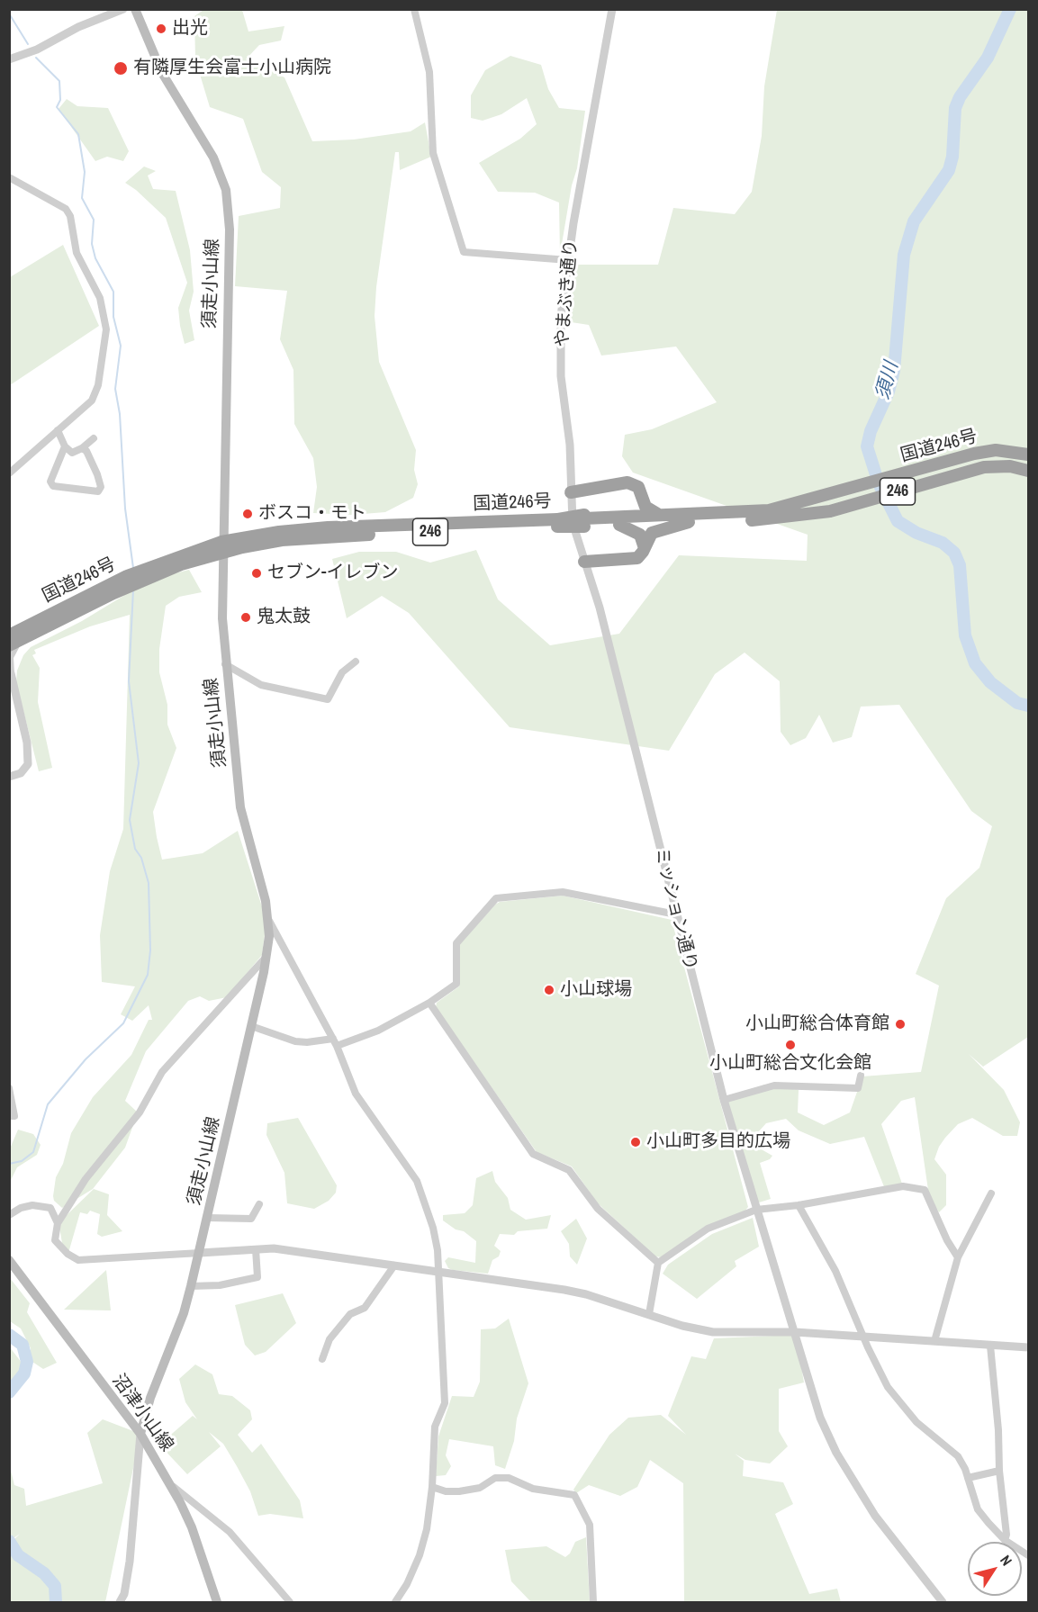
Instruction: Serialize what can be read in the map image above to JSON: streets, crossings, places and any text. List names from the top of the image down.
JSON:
{
  "streets": {
    "highway": ["国道246号", "246"],
    "main road": ["須走小山線", "沼津小山線"],
    "street": ["やまぶき通り", "ミッション通り"]
  },
  "crossings": [
    ["須走小山線", "国道246号"],
    ["須走小山線", "沼津小山線"],
    ["やまぶき通り", "ミッション通り"]
  ],
  "water": ["須川"],
  "places": [
    "出光",
    "有隣厚生会富士小山病院",
    "ボスコ・モト",
    "セブン-イレブン",
    "鬼太鼓",
    "小山球場",
    "小山町総合体育館",
    "小山町総合文化会館",
    "小山町多目的広場"
  ],
  "north": "top right"
}
